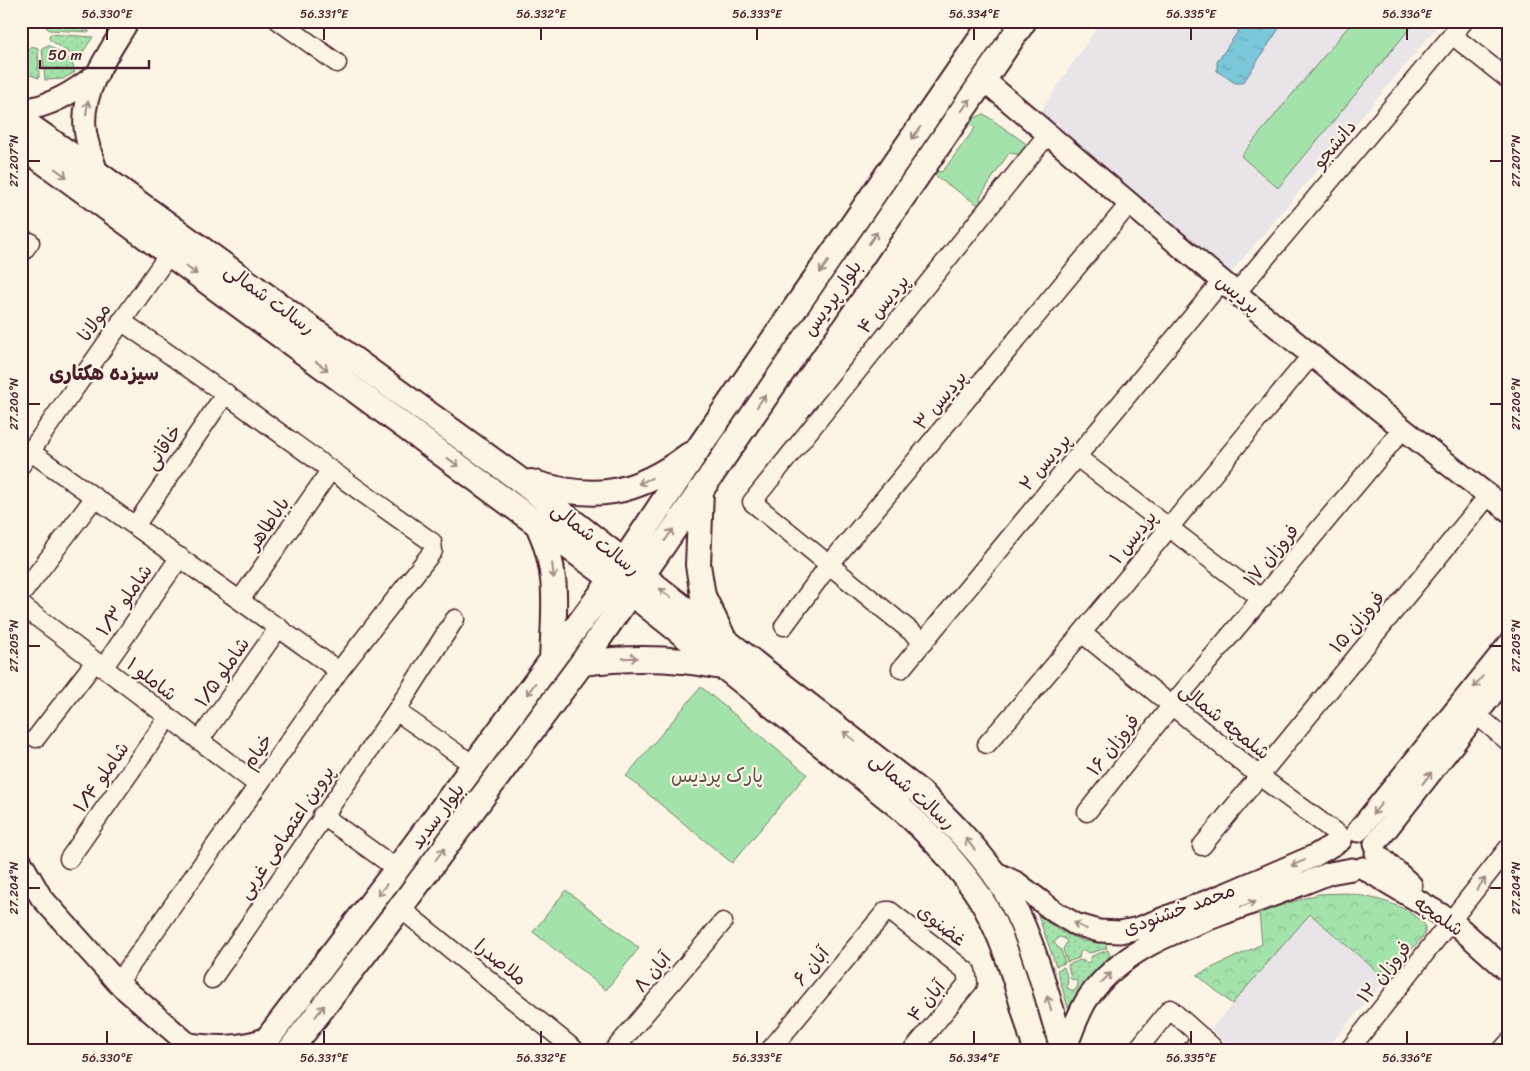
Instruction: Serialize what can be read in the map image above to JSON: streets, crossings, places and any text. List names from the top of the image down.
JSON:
{
  "streets": {
    "main road": ["بلوار پردیس", "رسالت شمالی", "بلوار سدید"],
    "street": [
      "دانشجو",
      "پردیس",
      "پردیس ۴",
      "مولانا",
      "پردیس ۳",
      "خاقانی",
      "پردیس ۲",
      "باباطاهر",
      "پردیس ۱",
      "فروزان ۱۷",
      "شاملو ۱/۳",
      "فروزان ۱۵",
      "شاملو ۱/۵",
      "شاملو ۱",
      "شلمچه شمالی",
      "فروزان ۱۶",
      "خیام",
      "شاملو ۱/۴",
      "پروین اعتصامی غربی",
      "محمد خشنودی",
      "شلمچه",
      "غضنوی",
      "ملاصدرا",
      "آبان ۶",
      "آبان ۸",
      "فروزان ۱۲",
      "آبان ۴"
    ]
  },
  "crossings": [
    ["دانشجو", "پردیس"],
    ["دانشجو", "پردیس ۲"],
    ["پردیس", "بلوار پردیس"],
    ["پردیس", "پردیس ۴"],
    ["پردیس", "پردیس ۳"],
    ["پردیس", "پردیس ۲"],
    ["پردیس", "پردیس ۱"],
    ["پردیس", "فروزان ۱۷"],
    ["پردیس", "فروزان ۱۵"],
    ["بلوار پردیس", "رسالت شمالی"],
    ["بلوار پردیس", "بلوار سدید"],
    ["رسالت شمالی", "مولانا"],
    ["رسالت شمالی", "بلوار سدید"],
    ["رسالت شمالی", "محمد خشنودی"],
    ["پردیس ۴", "پردیس ۳"],
    ["باباطاهر", "خیام"],
    ["پردیس ۱", "شلمچه شمالی"],
    ["فروزان ۱۷", "شلمچه شمالی"],
    ["فروزان ۱۷", "فروزان ۱۶"],
    ["شاملو ۱/۳", "شاملو ۱"],
    ["فروزان ۱۵", "شلمچه شمالی"],
    ["شاملو ۱/۵", "شاملو ۱"],
    ["شاملو ۱", "خیام"],
    ["شاملو ۱", "شاملو ۱/۴"],
    ["شلمچه شمالی", "فروزان ۱۶"],
    ["شلمچه شمالی", "محمد خشنودی"],
    ["شلمچه شمالی", "شلمچه"],
    ["بلوار سدید", "ملاصدرا"],
    ["محمد خشنودی", "شلمچه"],
    ["شلمچه", "فروزان ۱۲"],
    ["غضنوی", "آبان ۶"],
    ["غضنوی", "آبان ۴"]
  ],
  "one_way": ["فروزان ۱۲"],
  "districts": ["سیزده هکتاری"],
  "parks": ["پارک پردیس"],
  "scale_bar": "50 m",
  "coordinates": [
    "56.330°E",
    "56.331°E",
    "56.332°E",
    "56.333°E",
    "56.334°E",
    "56.335°E",
    "56.336°E",
    "27.207°N",
    "27.206°N",
    "27.205°N",
    "27.204°N"
  ]
}
